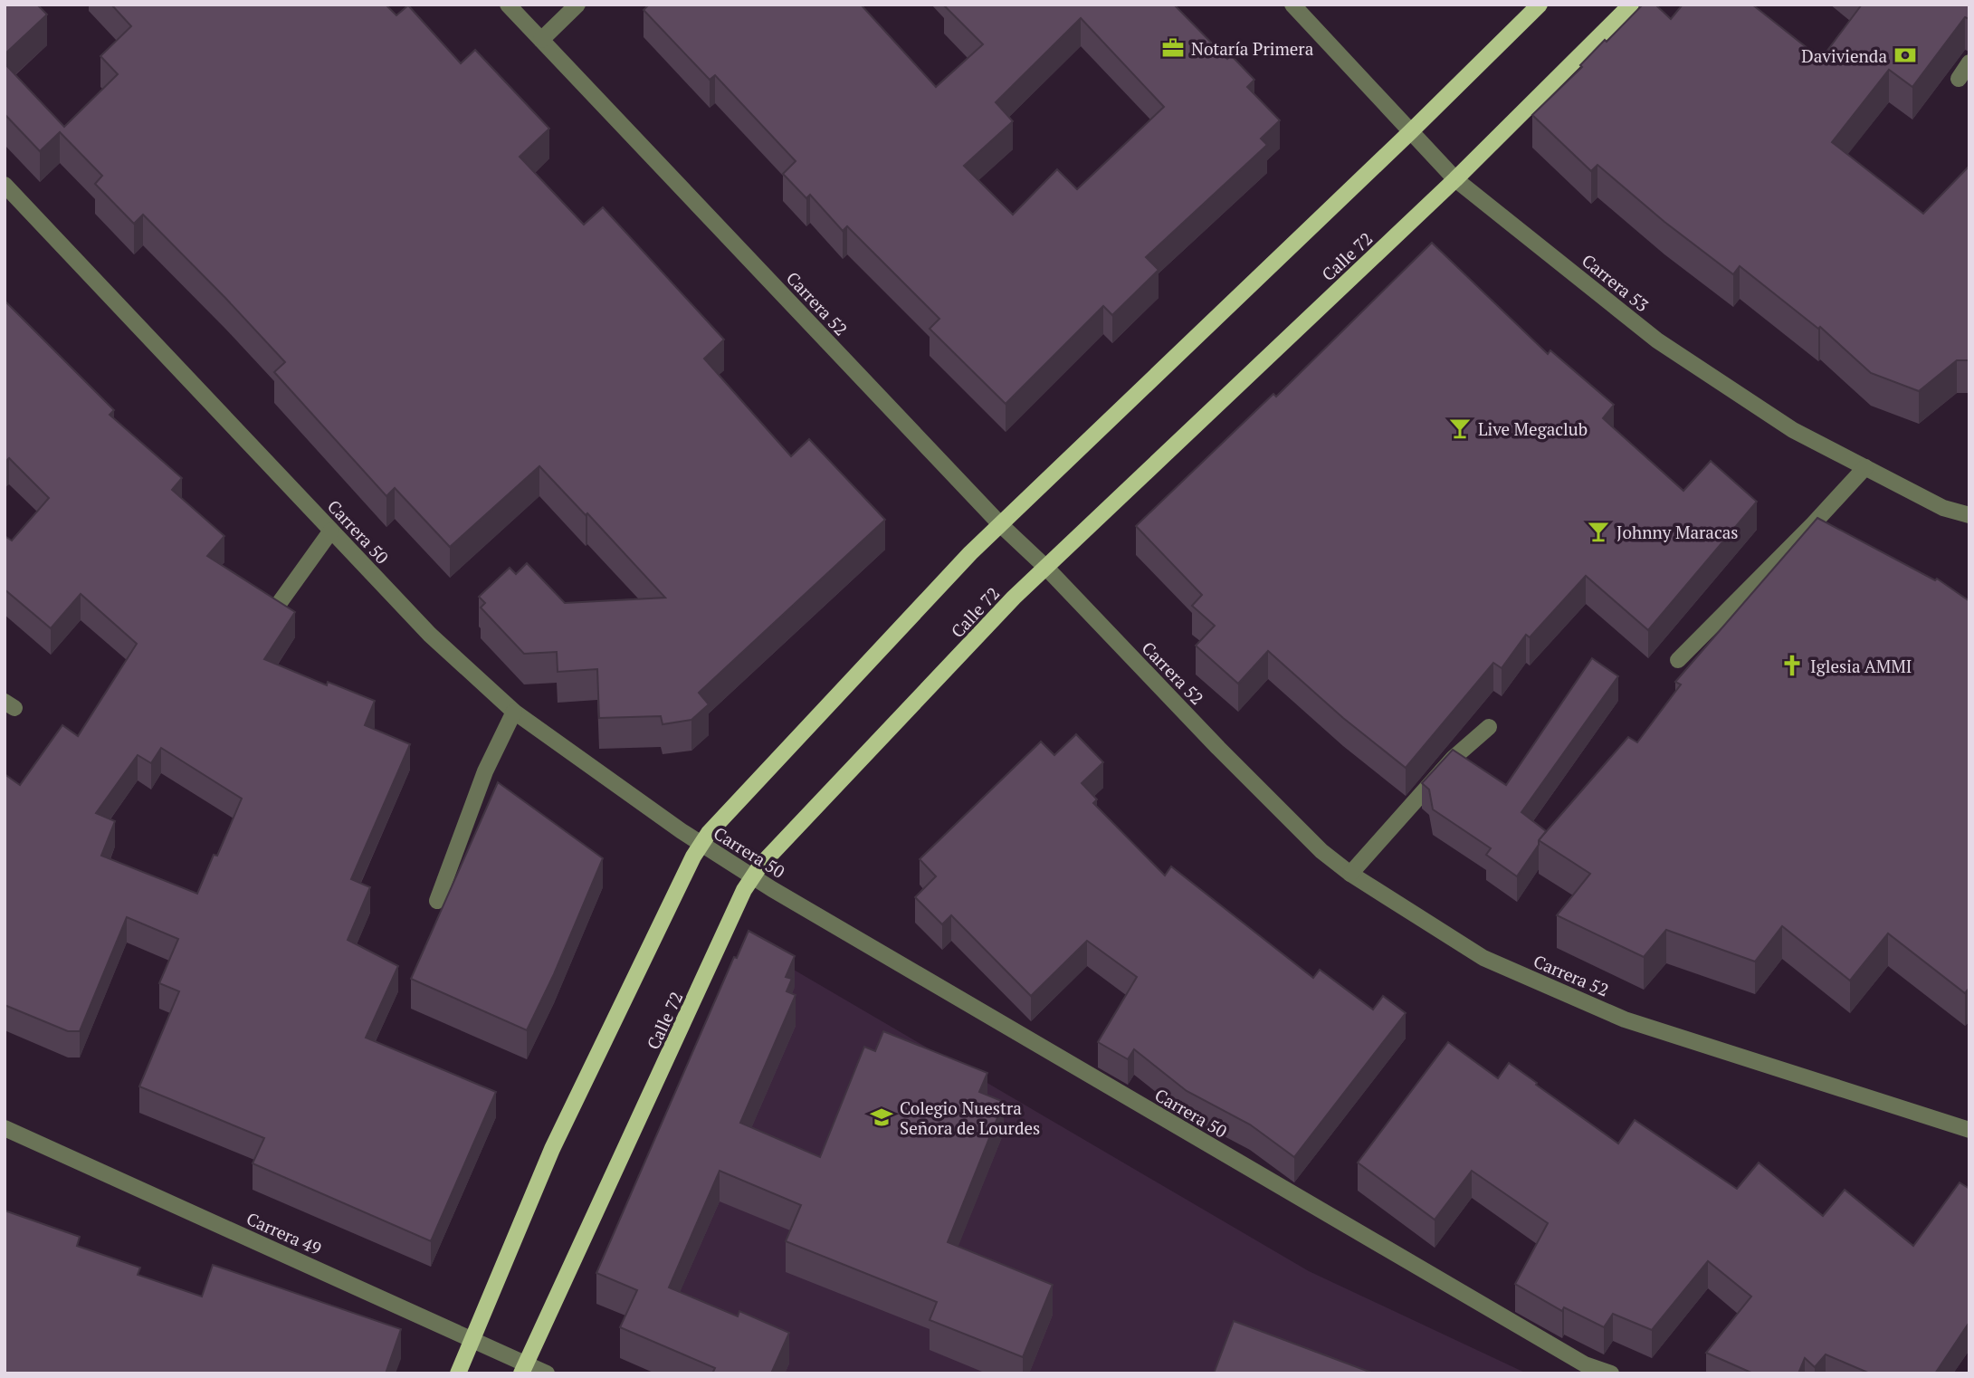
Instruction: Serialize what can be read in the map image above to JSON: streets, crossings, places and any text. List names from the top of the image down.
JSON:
{
  "streets": {
    "main road": ["Calle 72"],
    "street": [
      "Carrera 53",
      "Carrera 52",
      "Carrera 50",
      "Carrera 49"
    ]
  },
  "crossings": [
    ["Calle 72", "Carrera 53"],
    ["Calle 72", "Carrera 52"],
    ["Calle 72", "Carrera 50"],
    ["Calle 72", "Carrera 49"]
  ],
  "places": {
    "office": ["Notaría Primera"],
    "bank": ["Davivienda"],
    "bar": ["Live Megaclub", "Johnny Maracas"],
    "church": ["Iglesia AMMI"],
    "school or university": ["Colegio Nuestra Señora de Lourdes"]
  }
}
